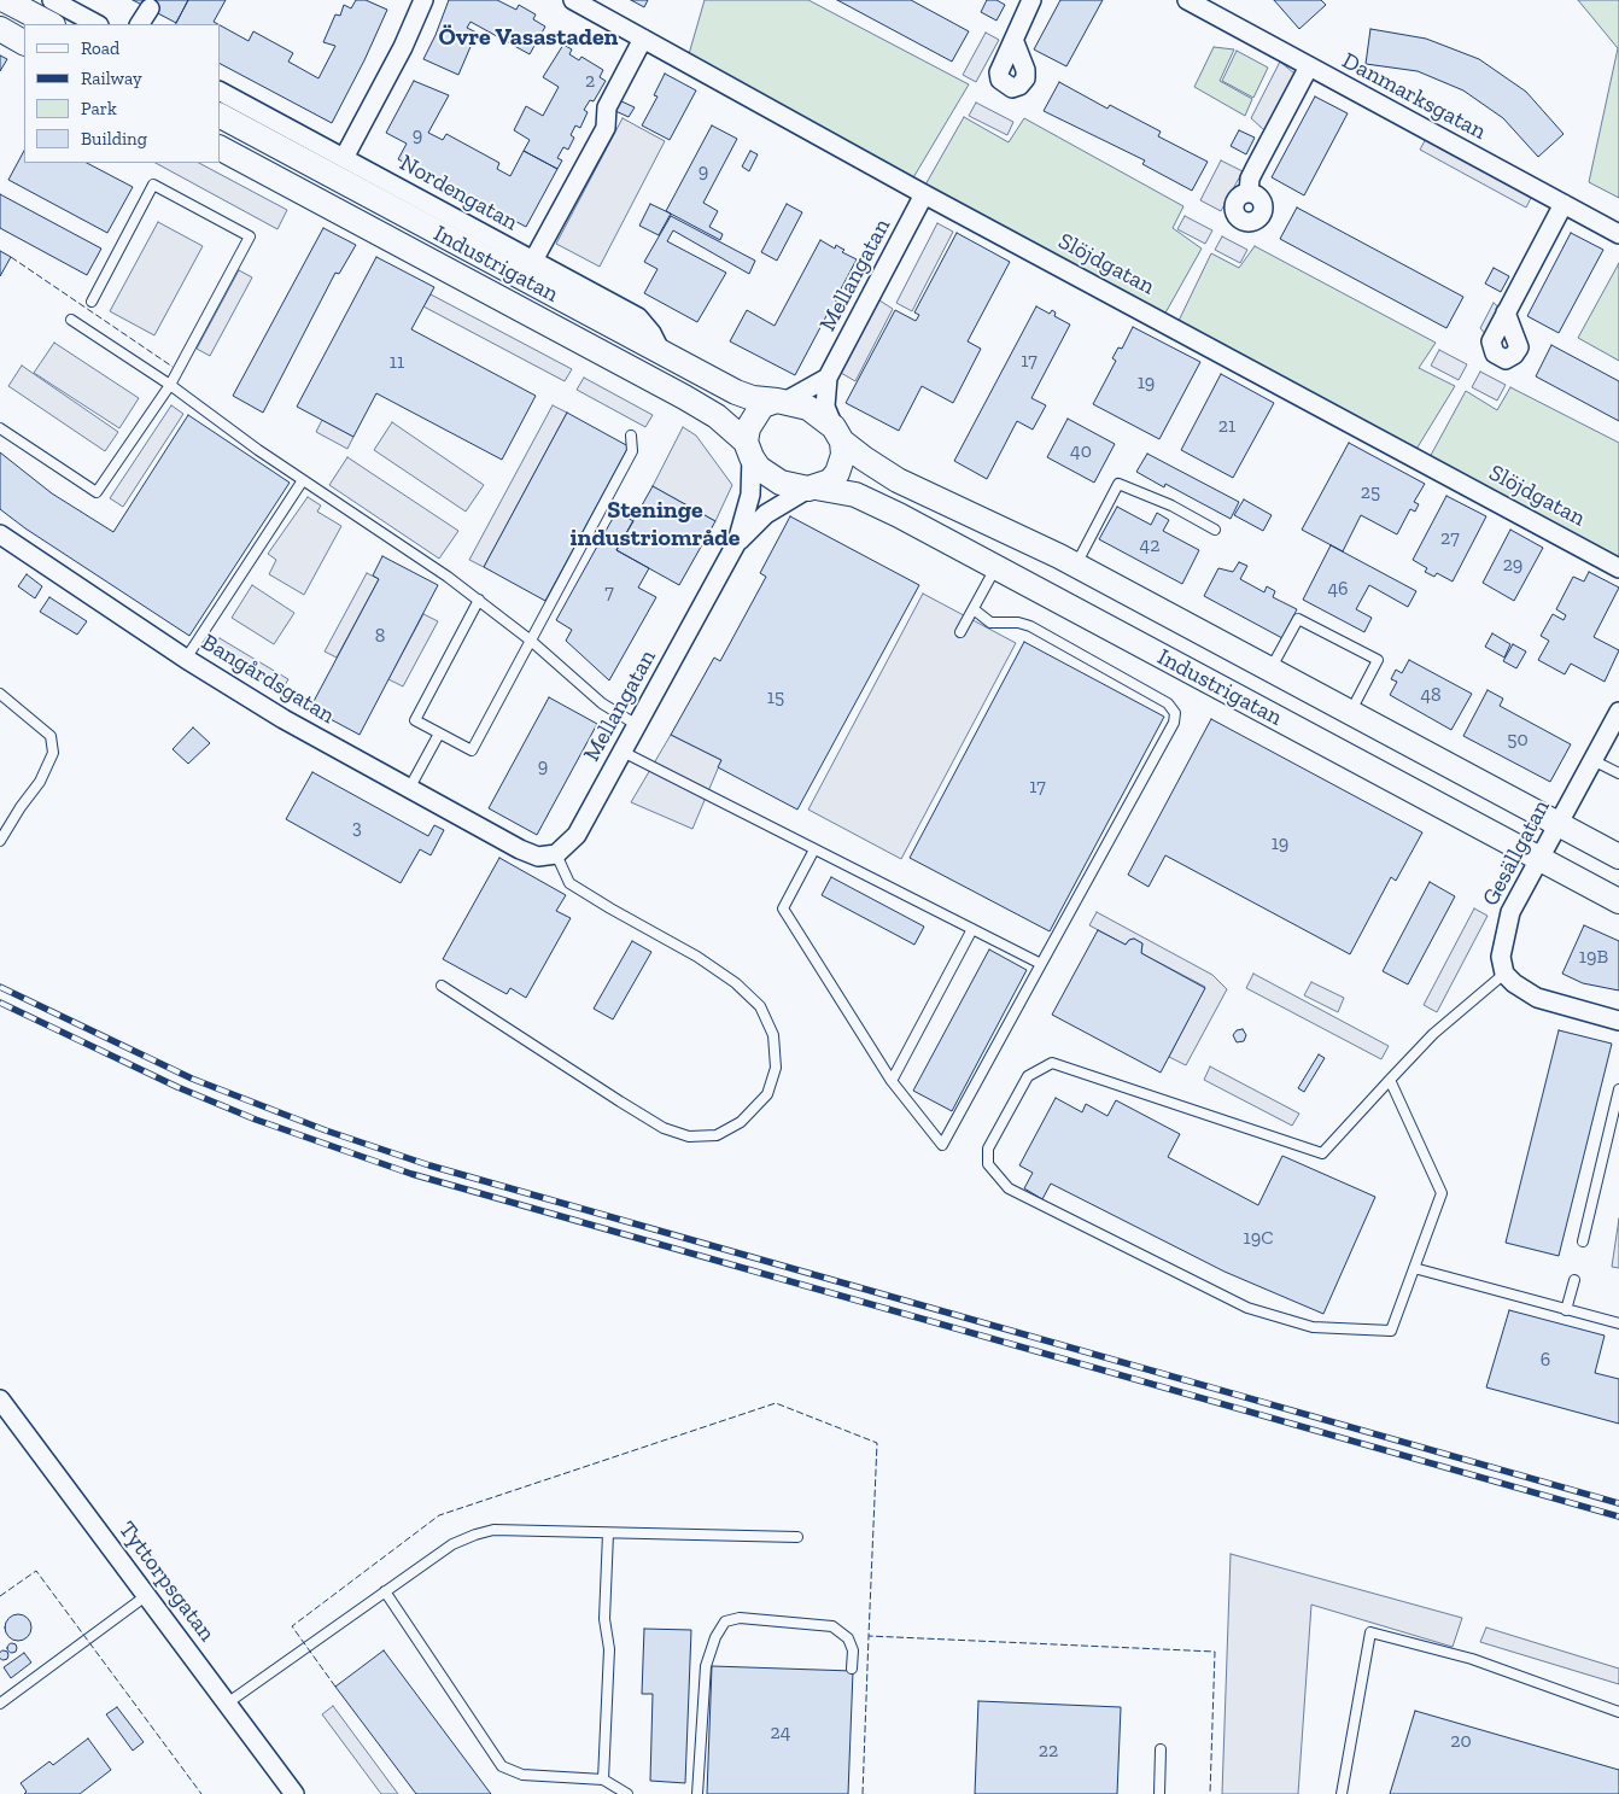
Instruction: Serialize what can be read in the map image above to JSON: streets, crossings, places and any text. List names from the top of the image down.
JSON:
{
  "streets": {
    "main road": ["Industrigatan"],
    "street": [
      "Danmarksgatan",
      "Nordengatan",
      "Slöjdgatan",
      "Mellangatan",
      "Bangårdsgatan",
      "Gesällgatan",
      "Tyttorpsgatan"
    ]
  },
  "crossings": [
    ["Nordengatan", "Industrigatan"],
    ["Industrigatan", "Mellangatan"],
    ["Industrigatan", "Gesällgatan"],
    ["Slöjdgatan", "Mellangatan"],
    ["Mellangatan", "Bangårdsgatan"]
  ],
  "districts": ["Övre Vasastaden", "Steninge industriområde"],
  "house_numbers": [
    "2",
    "9",
    "9",
    "17",
    "11",
    "19",
    "21",
    "40",
    "25",
    "27",
    "42",
    "29",
    "46",
    "7",
    "8",
    "48",
    "15",
    "50",
    "9",
    "17",
    "3",
    "19",
    "19B",
    "19C",
    "6",
    "24",
    "20",
    "22"
  ],
  "legend": [
    "Road",
    "Railway",
    "Park",
    "Building"
  ]
}
